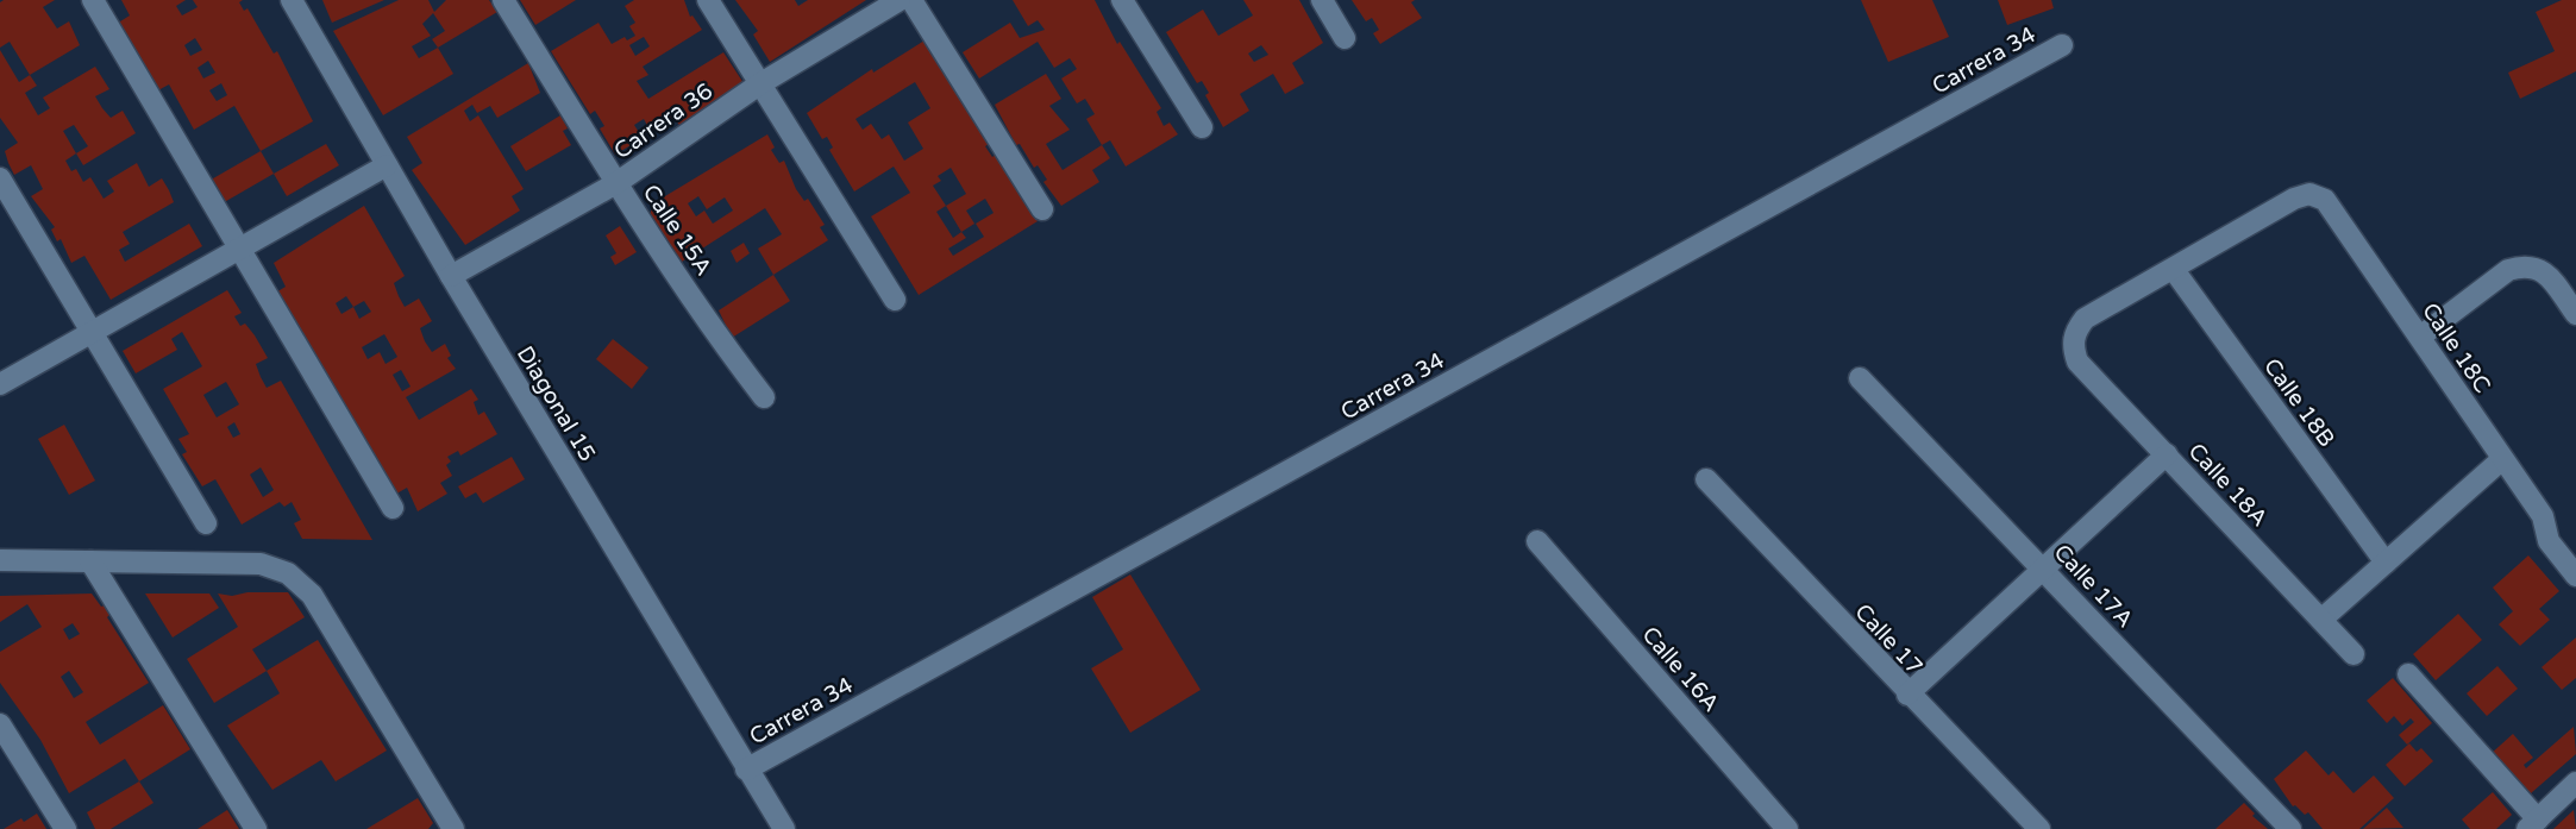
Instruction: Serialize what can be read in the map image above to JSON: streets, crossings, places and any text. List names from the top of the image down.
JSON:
{
  "streets": {
    "street": [
      "Carrera 34",
      "Carrera 36",
      "Calle 15A",
      "Calle 18C",
      "Calle 18B",
      "Diagonal 15",
      "Calle 18A",
      "Calle 17A",
      "Calle 17",
      "Calle 16A"
    ]
  },
  "crossings": [
    ["Carrera 34", "Diagonal 15"],
    ["Carrera 36", "Calle 15A"],
    ["Carrera 36", "Diagonal 15"],
    ["Calle 18C", "Calle 18B"],
    ["Calle 18C", "Calle 18A"],
    ["Calle 18B", "Calle 18A"]
  ]
}
